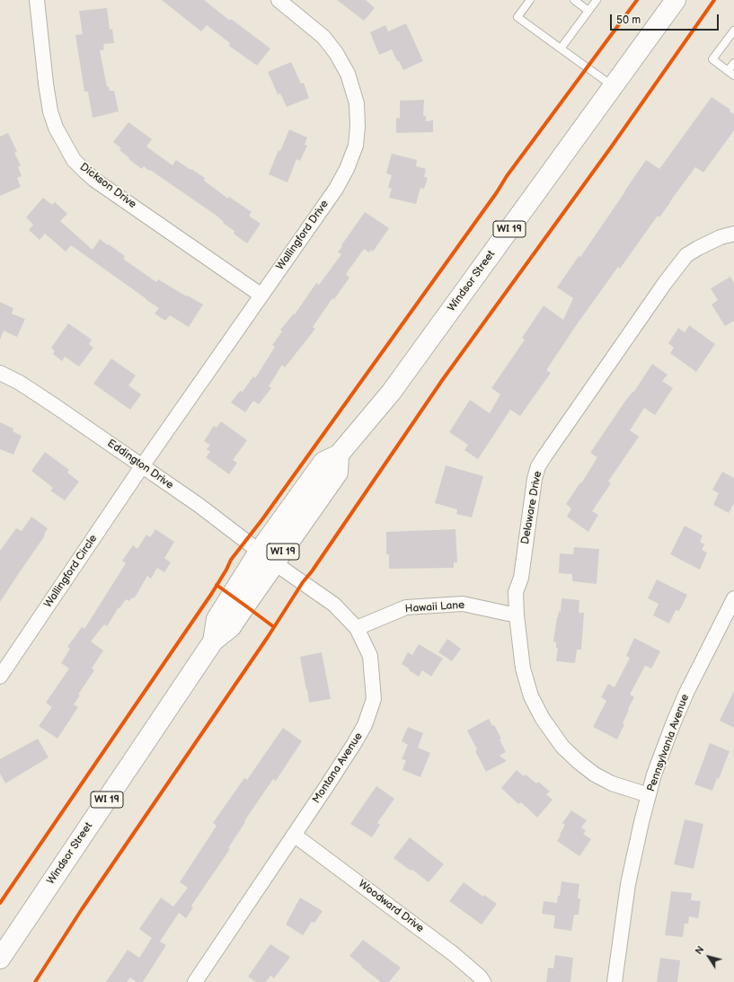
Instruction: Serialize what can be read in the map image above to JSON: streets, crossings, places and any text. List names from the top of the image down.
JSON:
{
  "streets": {
    "main road": ["WI 19", "Windsor Street"],
    "street": [
      "Dickson Drive",
      "Wallingford Drive",
      "Eddington Drive",
      "Delaware Drive",
      "Wallingford Circle",
      "Hawaii Lane",
      "Pennsylvania Avenue",
      "Montana Avenue",
      "Woodward Drive"
    ]
  },
  "crossings": [
    ["Dickson Drive", "Wallingford Drive"],
    ["Wallingford Drive", "Eddington Drive"],
    ["Wallingford Drive", "Wallingford Circle"],
    ["Windsor Street", "Eddington Drive"],
    ["Windsor Street", "Montana Avenue"],
    ["Eddington Drive", "Wallingford Circle"],
    ["Eddington Drive", "Montana Avenue"],
    ["Delaware Drive", "Hawaii Lane"],
    ["Delaware Drive", "Pennsylvania Avenue"],
    ["Hawaii Lane", "Montana Avenue"],
    ["Montana Avenue", "Woodward Drive"]
  ],
  "scale_bar": "50 m",
  "north": "top left"
}
